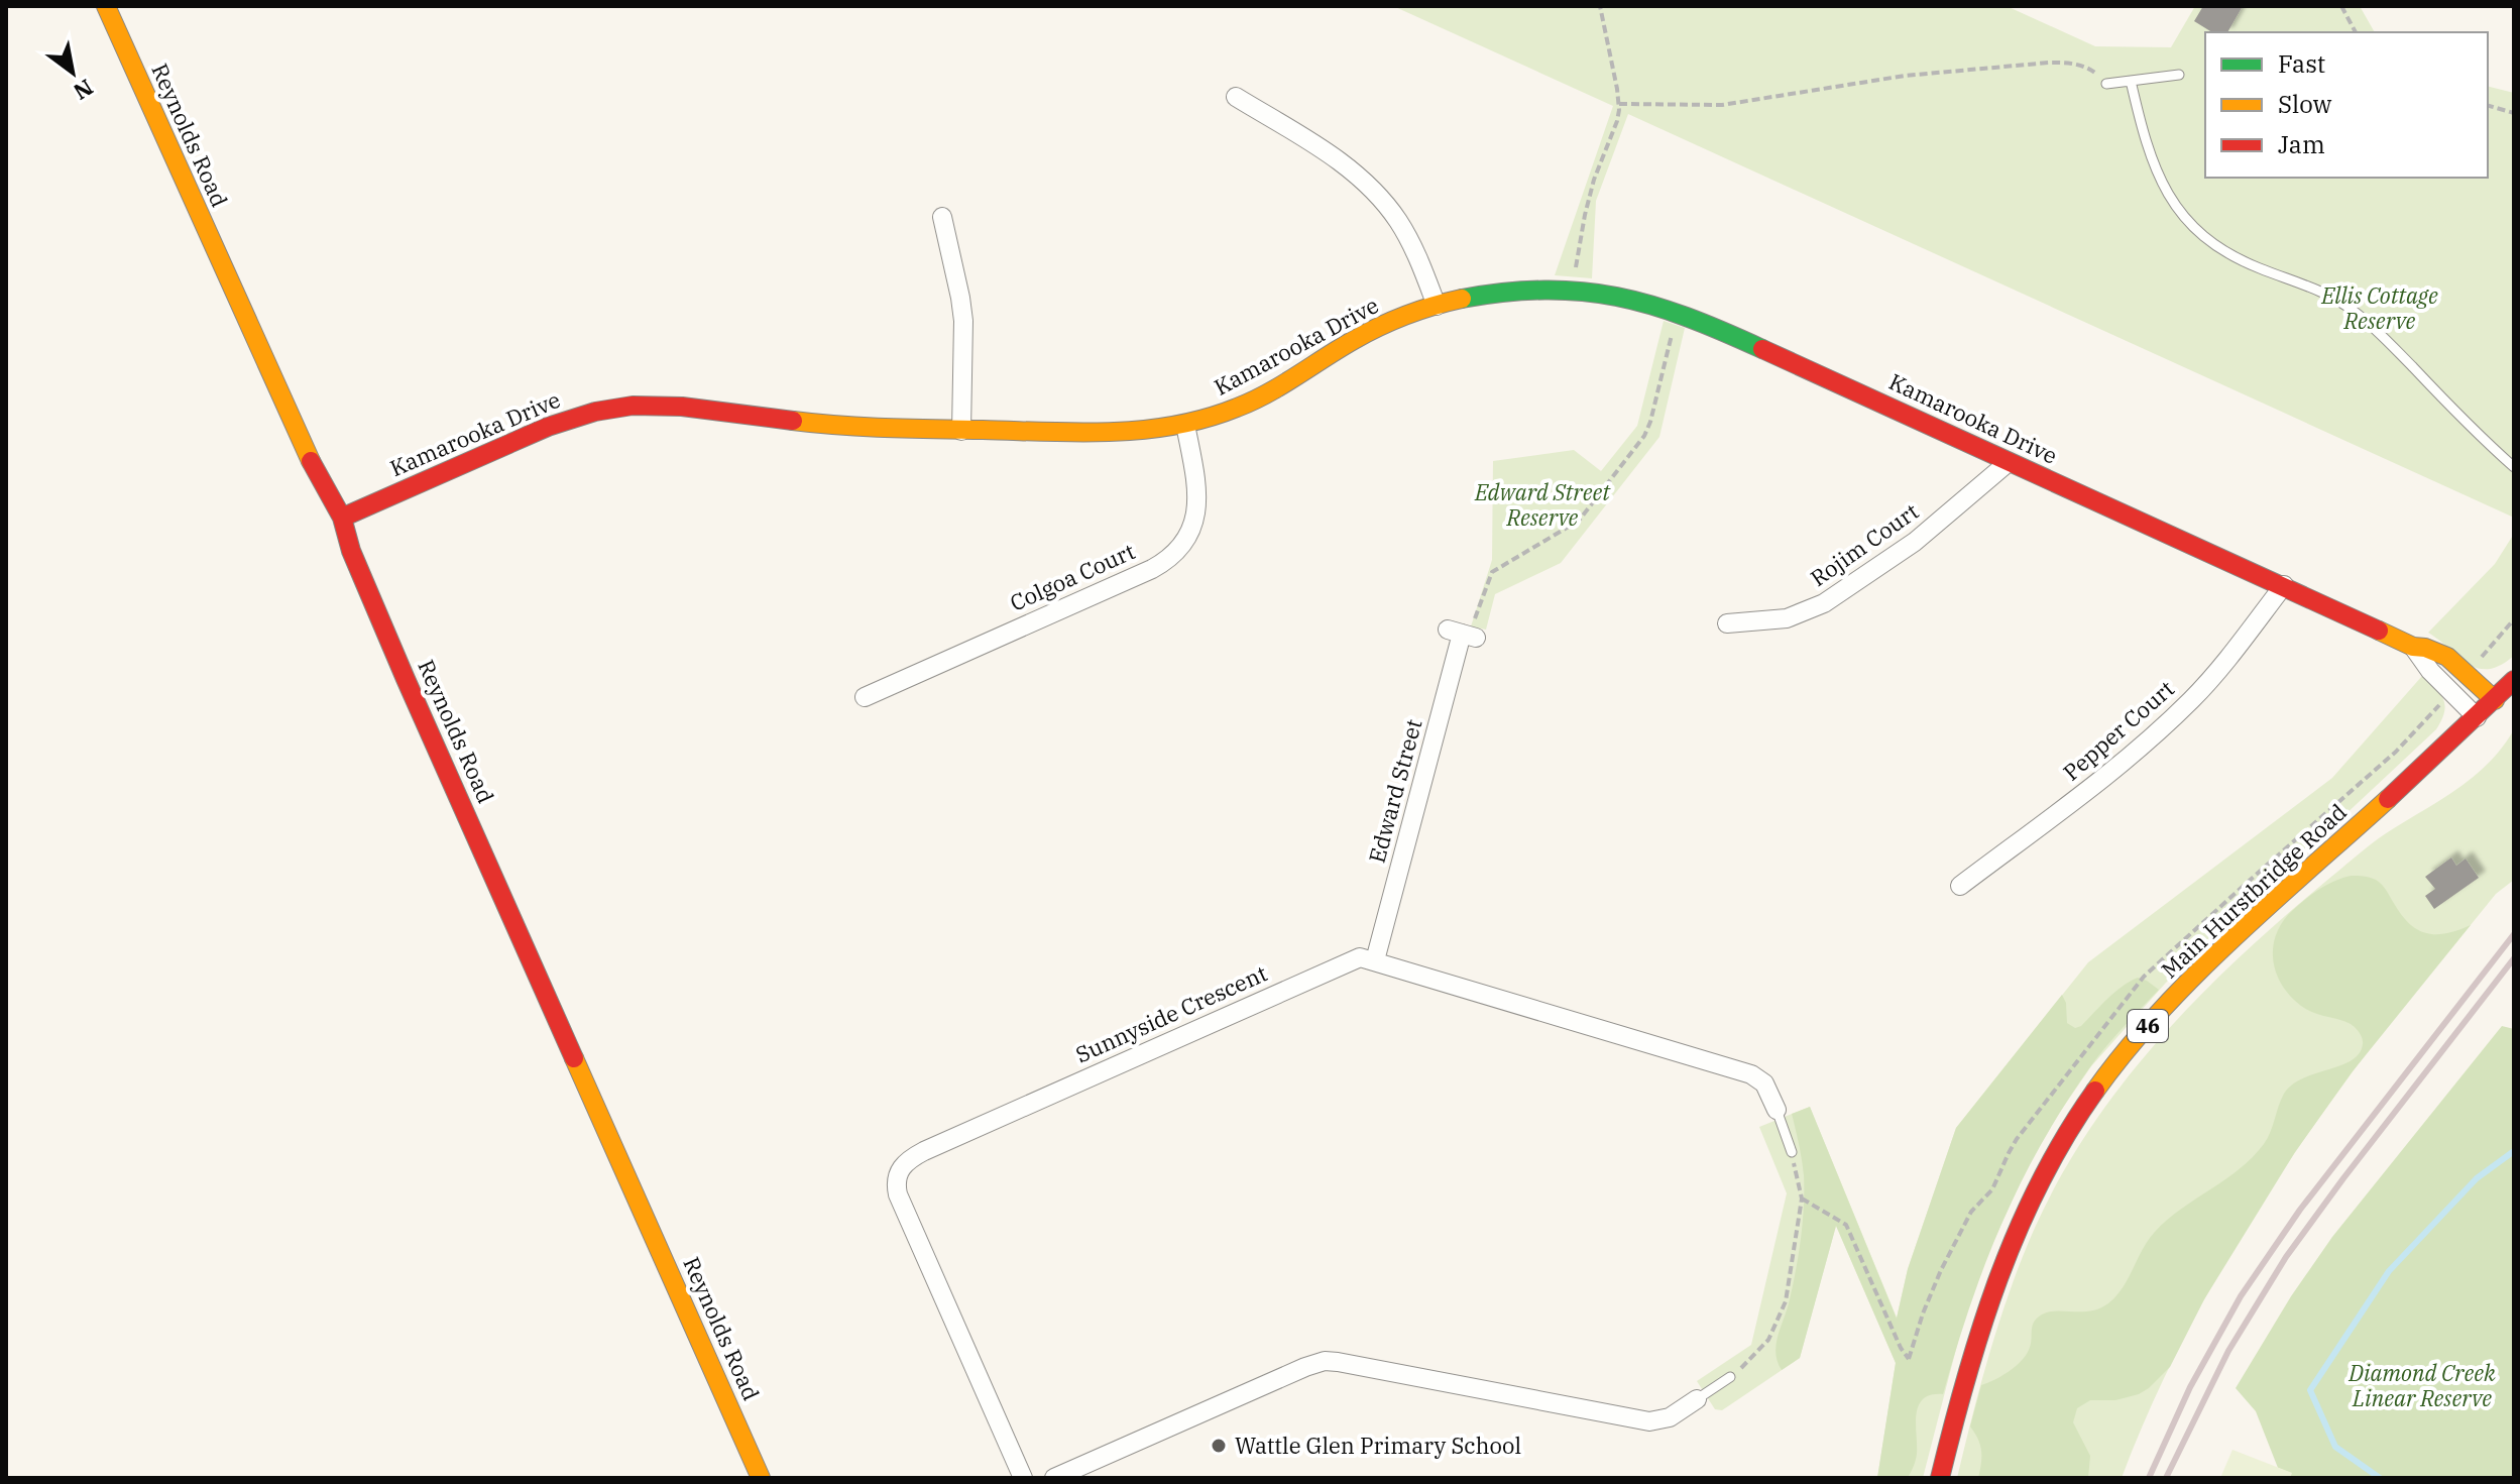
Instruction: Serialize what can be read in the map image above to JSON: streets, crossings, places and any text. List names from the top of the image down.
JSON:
{
  "streets": {
    "street": [
      "Reynolds Road",
      "Kamarooka Drive",
      "Rojim Court",
      "Colgoa Court",
      "Pepper Court",
      "Edward Street",
      "Main Hurstbridge Road",
      "Sunnyside Crescent",
      "46"
    ]
  },
  "crossings": [
    ["Reynolds Road", "Kamarooka Drive"],
    ["Kamarooka Drive", "Rojim Court"],
    ["Kamarooka Drive", "Colgoa Court"],
    ["Kamarooka Drive", "Pepper Court"],
    ["Kamarooka Drive", "Main Hurstbridge Road"],
    ["Edward Street", "Sunnyside Crescent"]
  ],
  "parks": ["Ellis Cottage Reserve", "Edward Street Reserve", "Diamond Creek Linear Reserve"],
  "places": ["Wattle Glen Primary School"],
  "legend": ["Fast", "Slow", "Jam"],
  "north": "bottom right"
}
